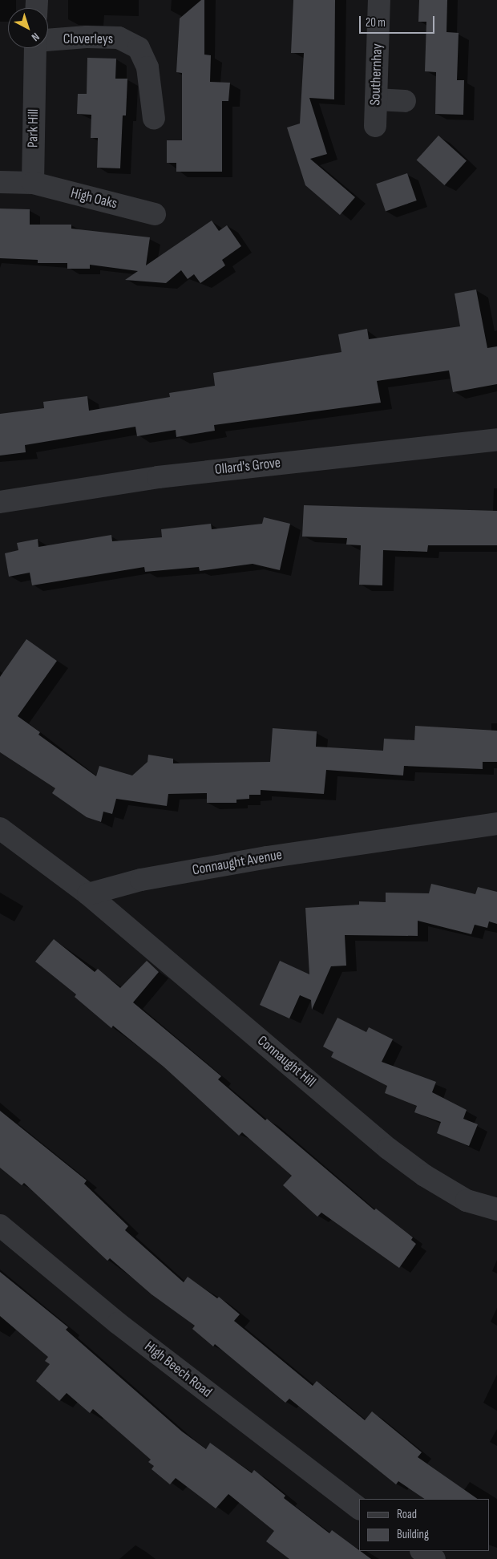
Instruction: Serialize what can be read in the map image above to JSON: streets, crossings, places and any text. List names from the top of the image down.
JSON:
{
  "streets": {
    "street": [
      "Cloverleys",
      "Southernhay",
      "Park Hill",
      "High Oaks",
      "Ollard's Grove",
      "Connaught Avenue",
      "Connaught Hill",
      "High Beech Road"
    ]
  },
  "crossings": [
    ["Park Hill", "High Oaks"],
    ["Connaught Avenue", "Connaught Hill"]
  ],
  "legend": ["Road", "Building"],
  "scale_bar": "20 m",
  "north": "bottom right"
}
